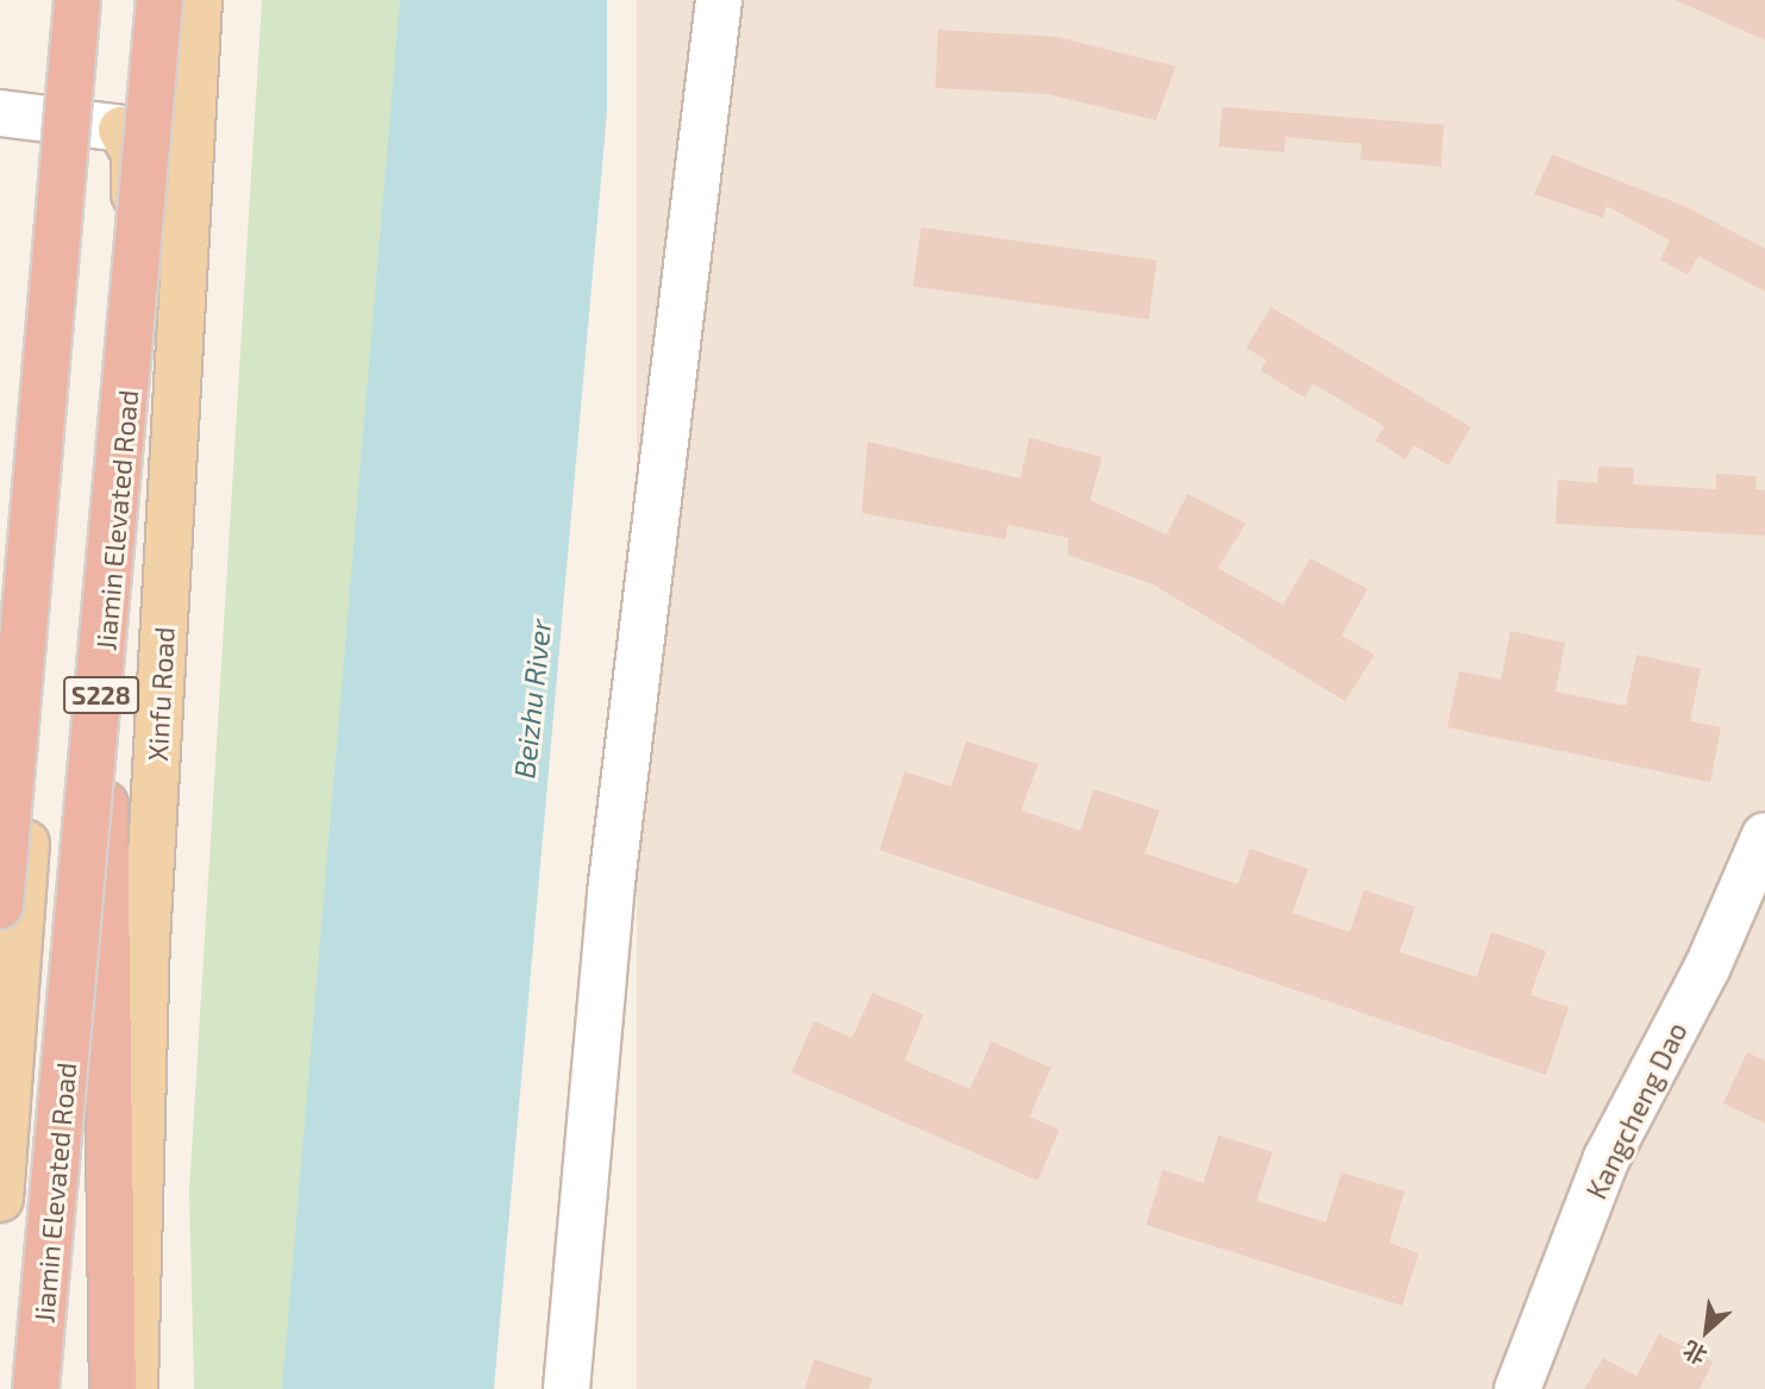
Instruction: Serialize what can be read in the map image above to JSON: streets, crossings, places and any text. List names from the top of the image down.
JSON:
{
  "streets": {
    "highway": ["Jiamin Elevated Road", "S228"],
    "main road": ["Xinfu Road"],
    "street": ["Kangcheng Dao"]
  },
  "water": ["Beizhu River"],
  "north": "bottom left"
}
